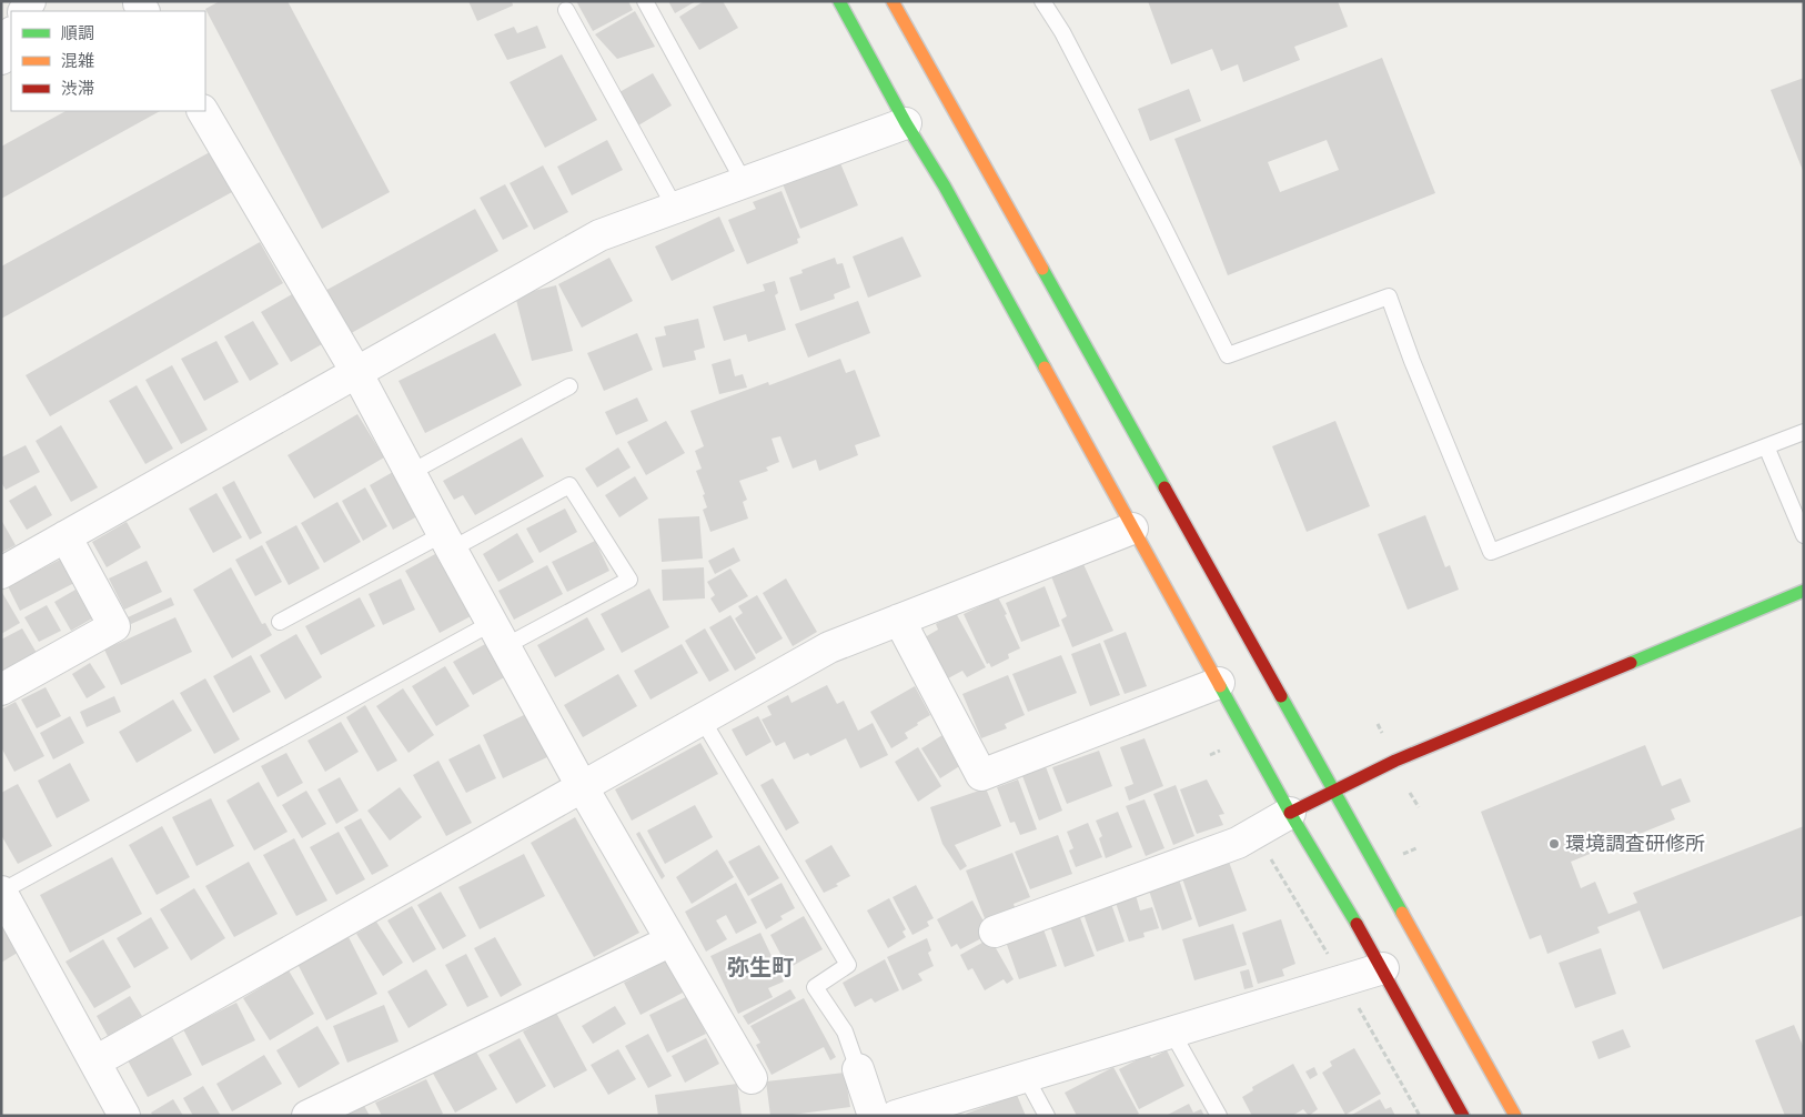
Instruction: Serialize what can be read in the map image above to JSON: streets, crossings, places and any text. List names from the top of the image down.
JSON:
{
  "districts": ["弥生町"],
  "places": ["環境調査研修所"],
  "legend": ["順調", "混雑", "渋滞"]
}
